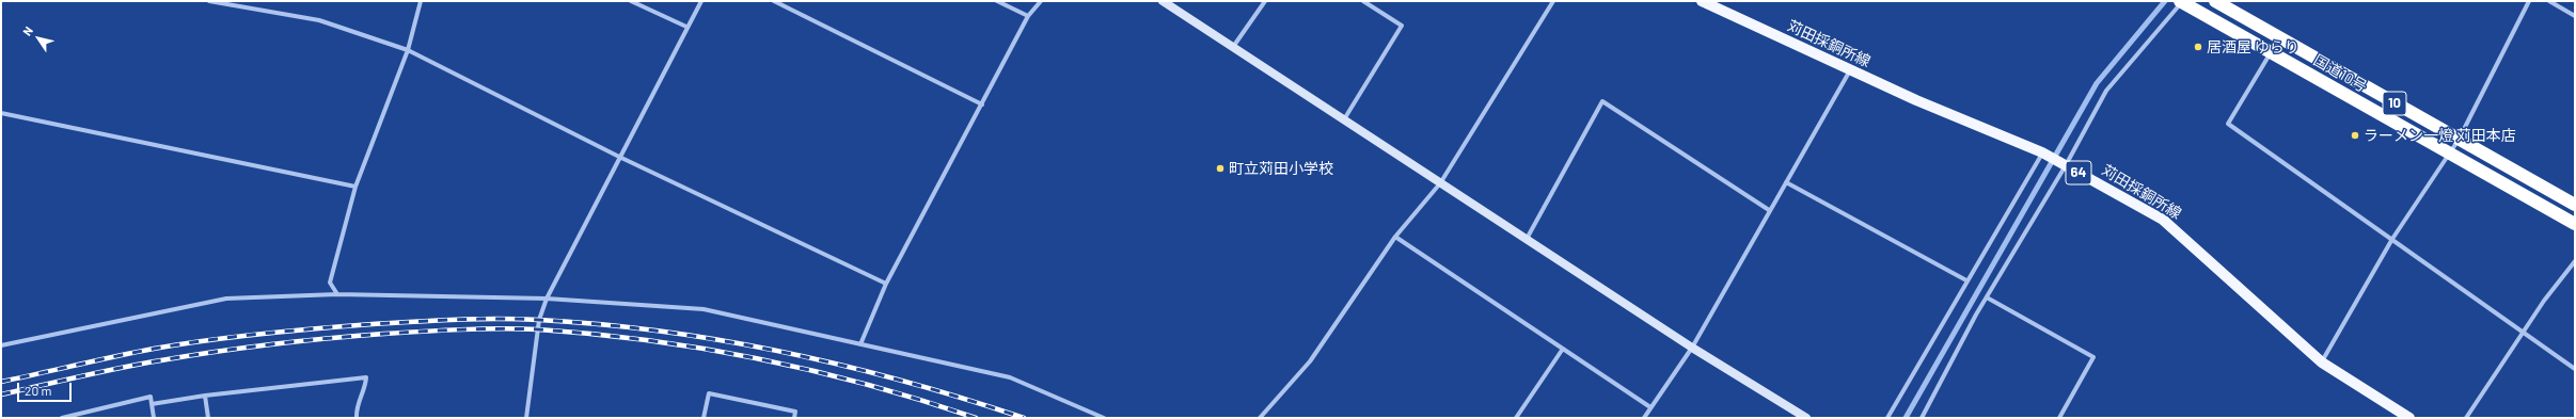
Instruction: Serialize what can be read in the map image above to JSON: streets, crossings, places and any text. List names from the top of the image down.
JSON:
{
  "streets": {
    "highway": ["国道10号", "10"],
    "main road": ["苅田採銅所線", "64"]
  },
  "places": ["居酒屋 ゆらり", "ラーメン一燈 苅田本店", "町立苅田小学校"],
  "scale_bar": "20 m",
  "north": "top left"
}
